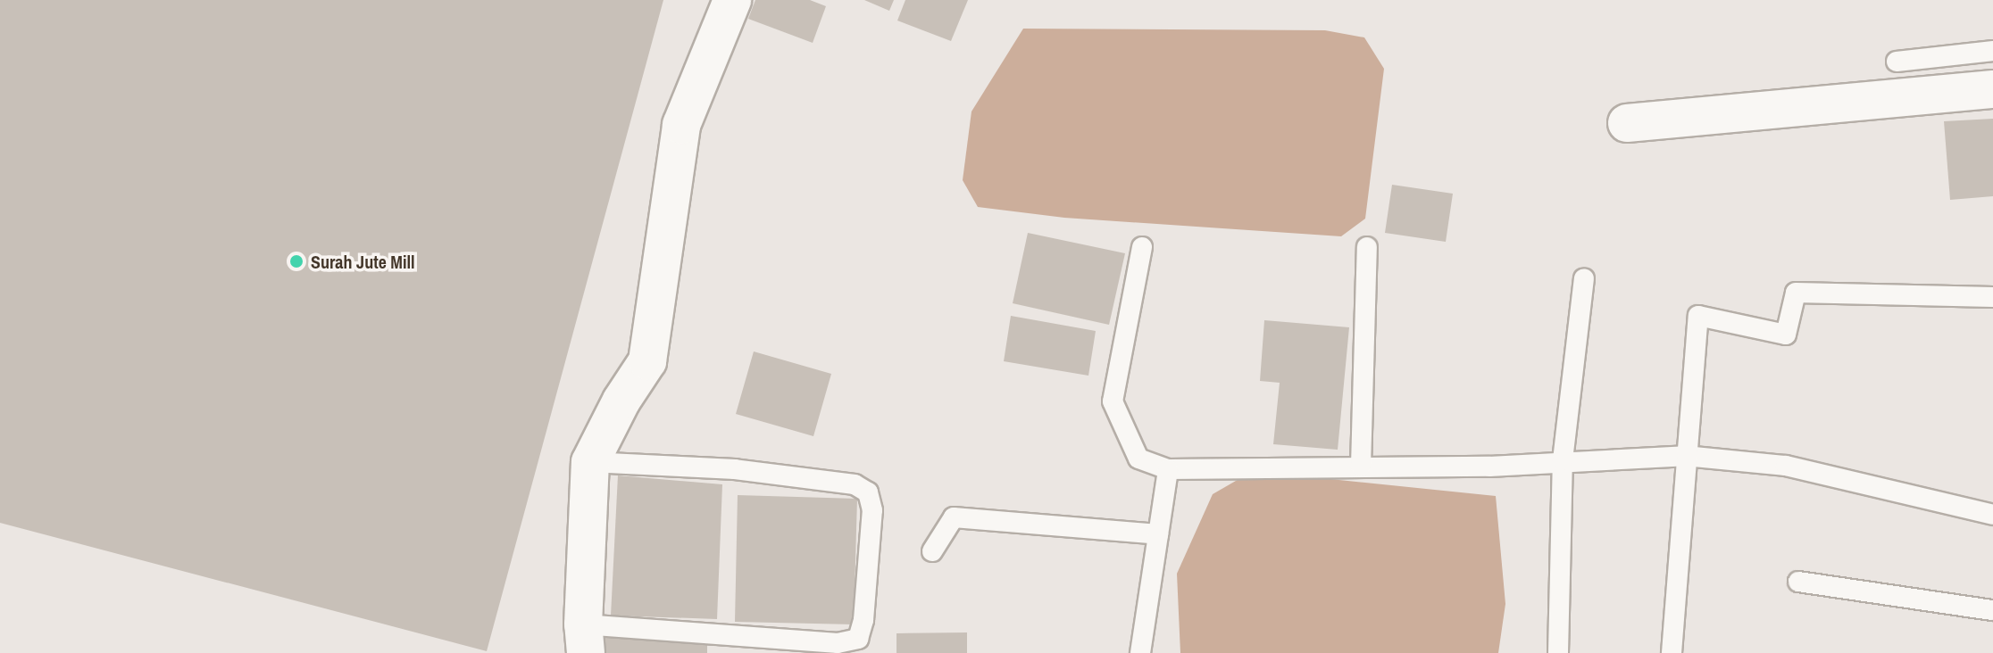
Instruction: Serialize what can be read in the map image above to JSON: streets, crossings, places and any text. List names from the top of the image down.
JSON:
{
  "places": ["Surah Jute Mill"]
}
